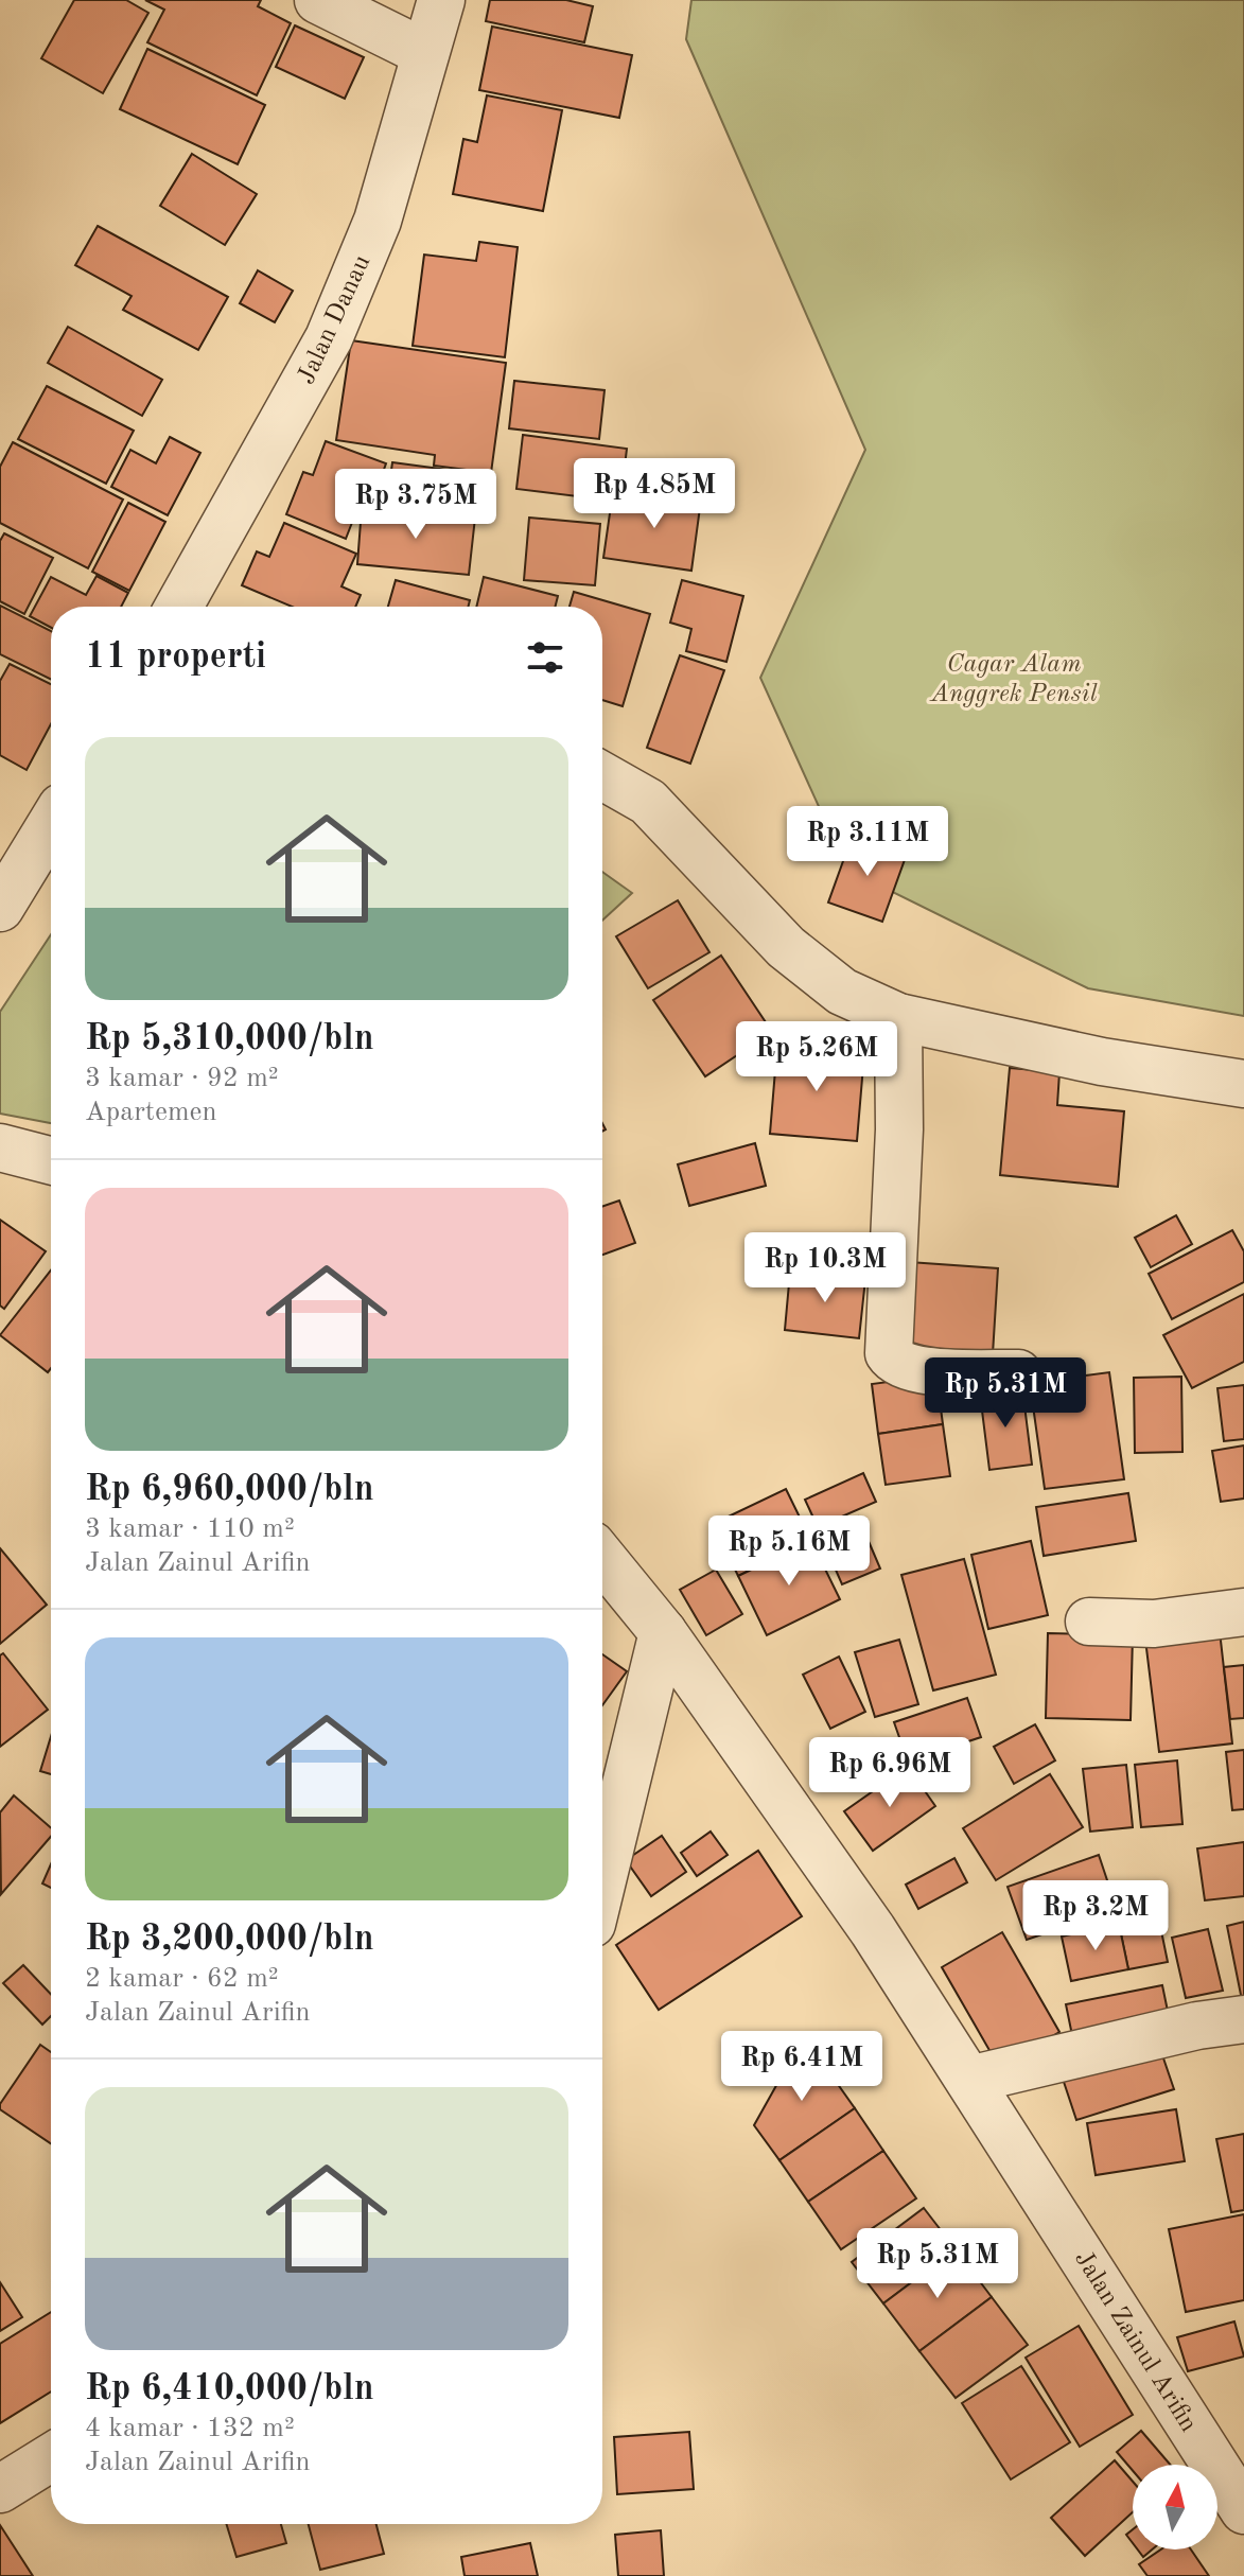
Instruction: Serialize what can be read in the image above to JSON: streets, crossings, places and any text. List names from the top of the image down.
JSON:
{
  "streets": {
    "street": ["Jalan Danau", "Jalan Zainul Arifin"]
  },
  "parks": ["Cagar Alam Anggrek Pensil"],
  "north": "top",
  "page": {
    "price": [
      "Rp 4.85M",
      "Rp 3.75M",
      "Rp 3.11M",
      "Rp 5.26M",
      "Rp 10.3M",
      "Rp 5.31M",
      "Rp 5.16M",
      "Rp 6.96M",
      "Rp 3.2M",
      "Rp 6.41M",
      "Rp 5.31M"
    ],
    "heading": "11 properti",
    "list": [
      {
        "name": "Rp 5,310,000/bln",
        "note": "3 kamar · 92 m² · Apartemen"
      },
      {
        "name": "Rp 6,960,000/bln",
        "note": "3 kamar · 110 m² · Jalan Zainul Arifin"
      },
      {
        "name": "Rp 3,200,000/bln",
        "note": "2 kamar · 62 m² · Jalan Zainul Arifin"
      },
      {
        "name": "Rp 6,410,000/bln",
        "note": "4 kamar · 132 m² · Jalan Zainul Arifin"
      }
    ]
  }
}
